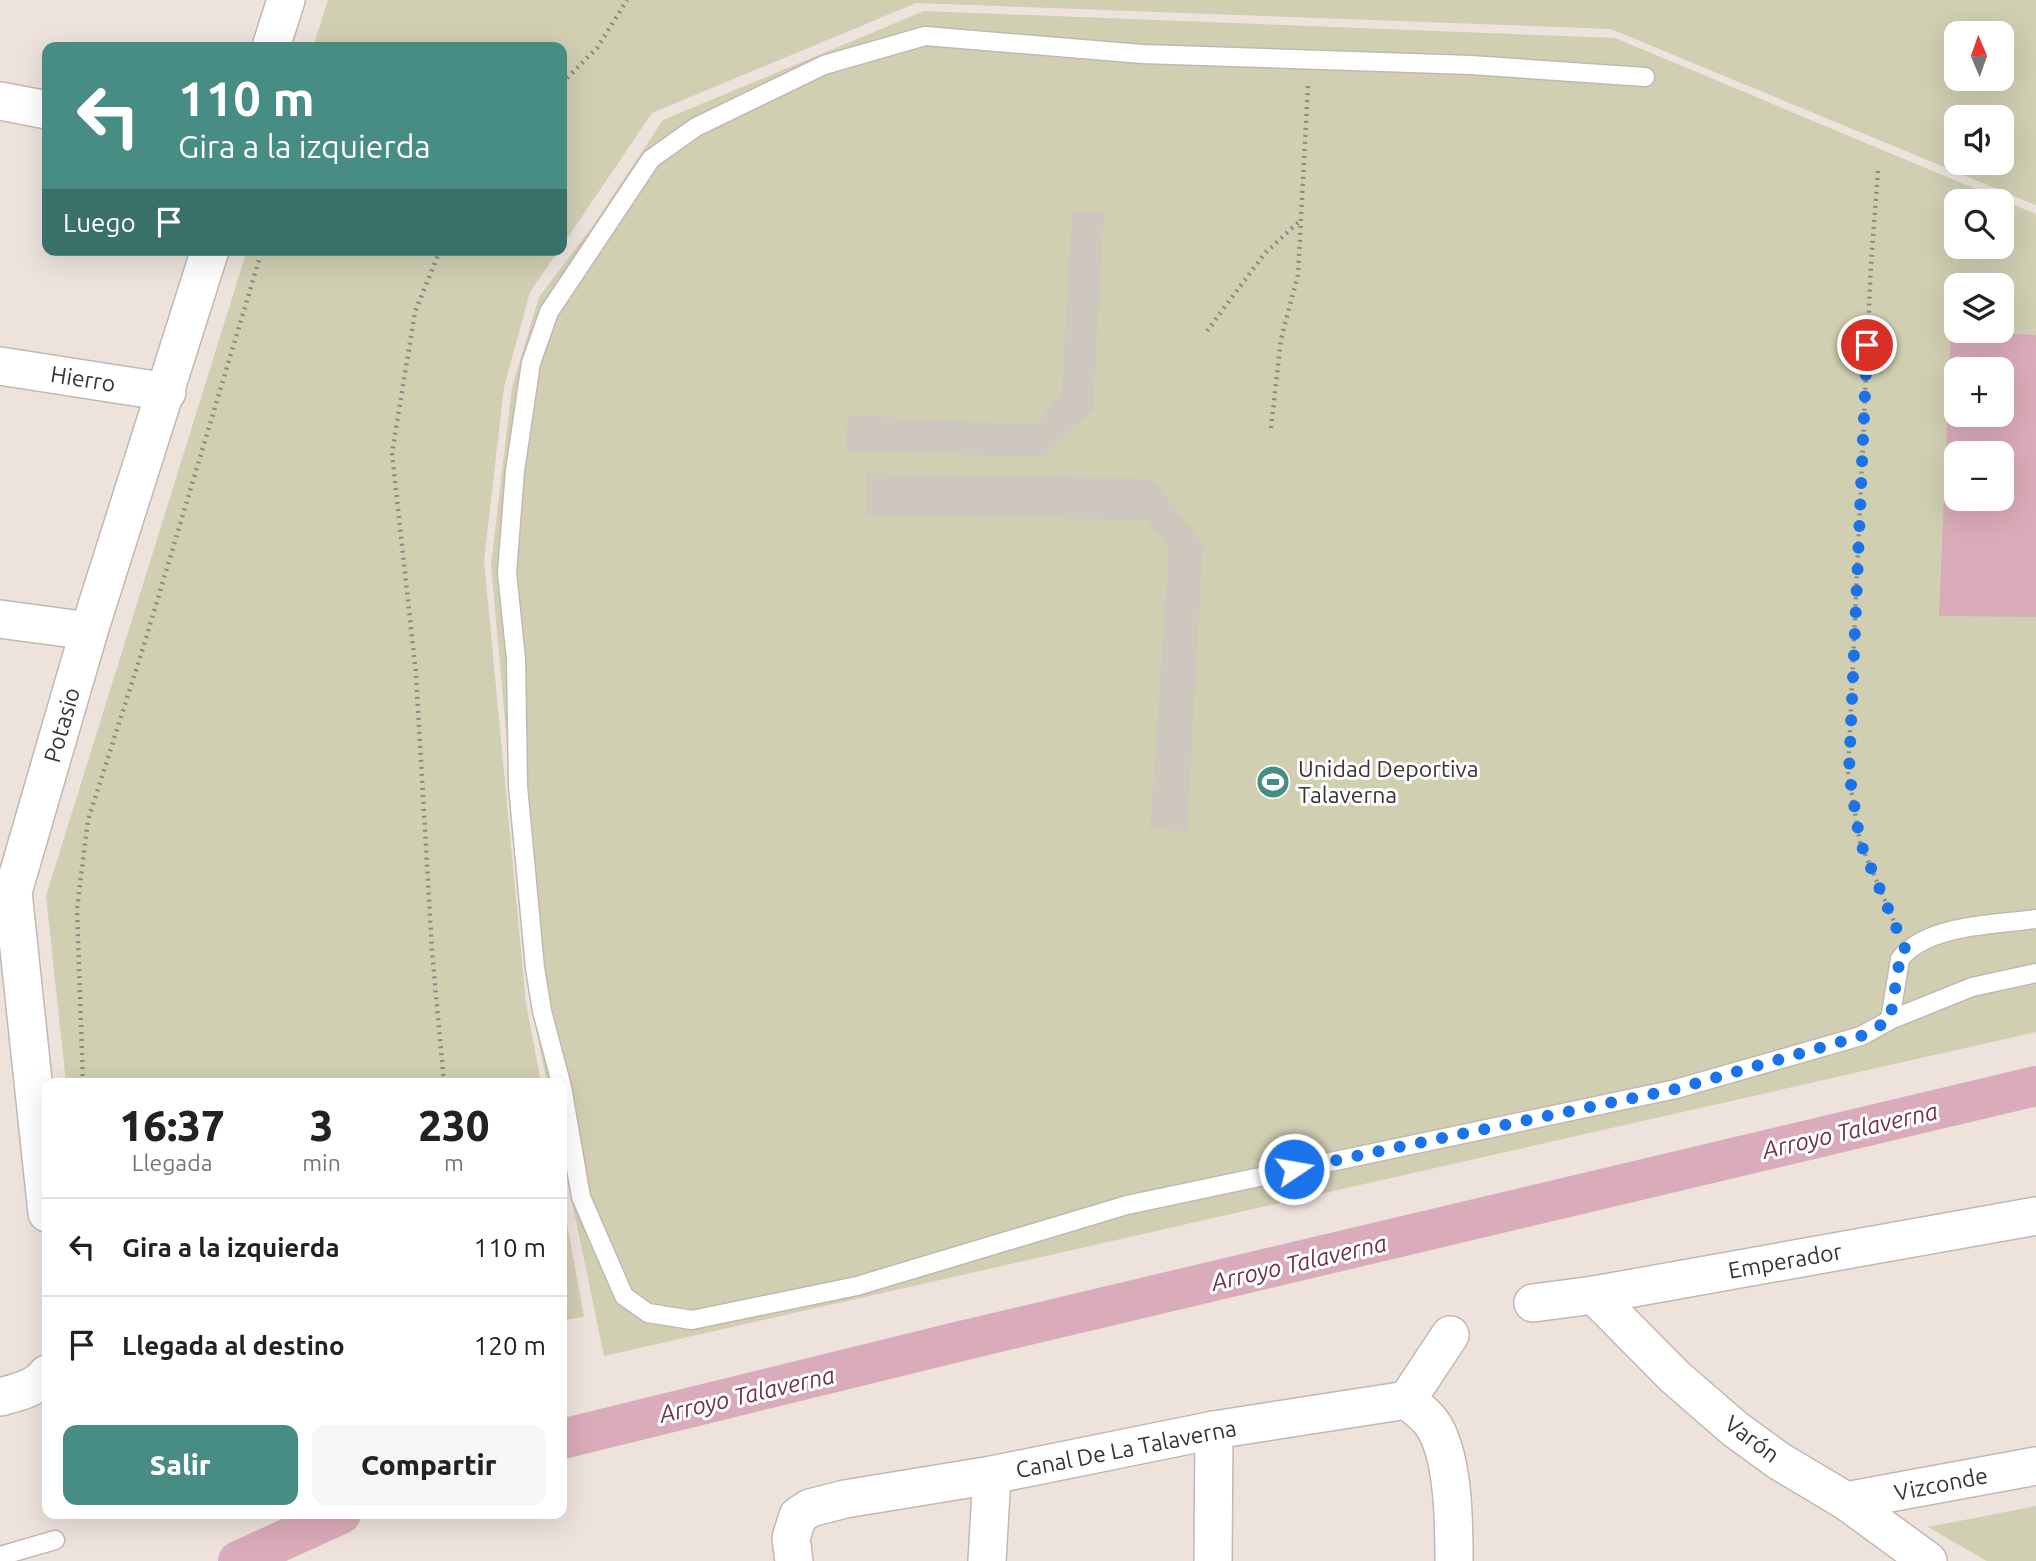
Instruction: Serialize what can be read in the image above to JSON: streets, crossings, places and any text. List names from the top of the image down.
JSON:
{
  "streets": {
    "street": [
      "Hierro",
      "Potasio",
      "Emperador",
      "Varón",
      "Canal De La Talaverna",
      "Vizconde"
    ]
  },
  "crossings": [
    ["Hierro", "Potasio"],
    ["Emperador", "Varón"],
    ["Varón", "Vizconde"]
  ],
  "water": ["Arroyo Talaverna"],
  "places": {
    "sports": ["Unidad Deportiva Talaverna"]
  },
  "north": "top",
  "page": {
    "map_buttons": ["+", "−"],
    "turn": ["110 m", "Gira a la izquierda"],
    "then": "Luego",
    "eta": [
      "16:37",
      "Llegada",
      "3",
      "min",
      "230",
      "m"
    ],
    "list": [
      {
        "name": "Gira a la izquierda",
        "value": "110 m"
      },
      {
        "name": "Llegada al destino",
        "value": "120 m"
      }
    ],
    "buttons": ["Salir", "Compartir"]
  }
}
